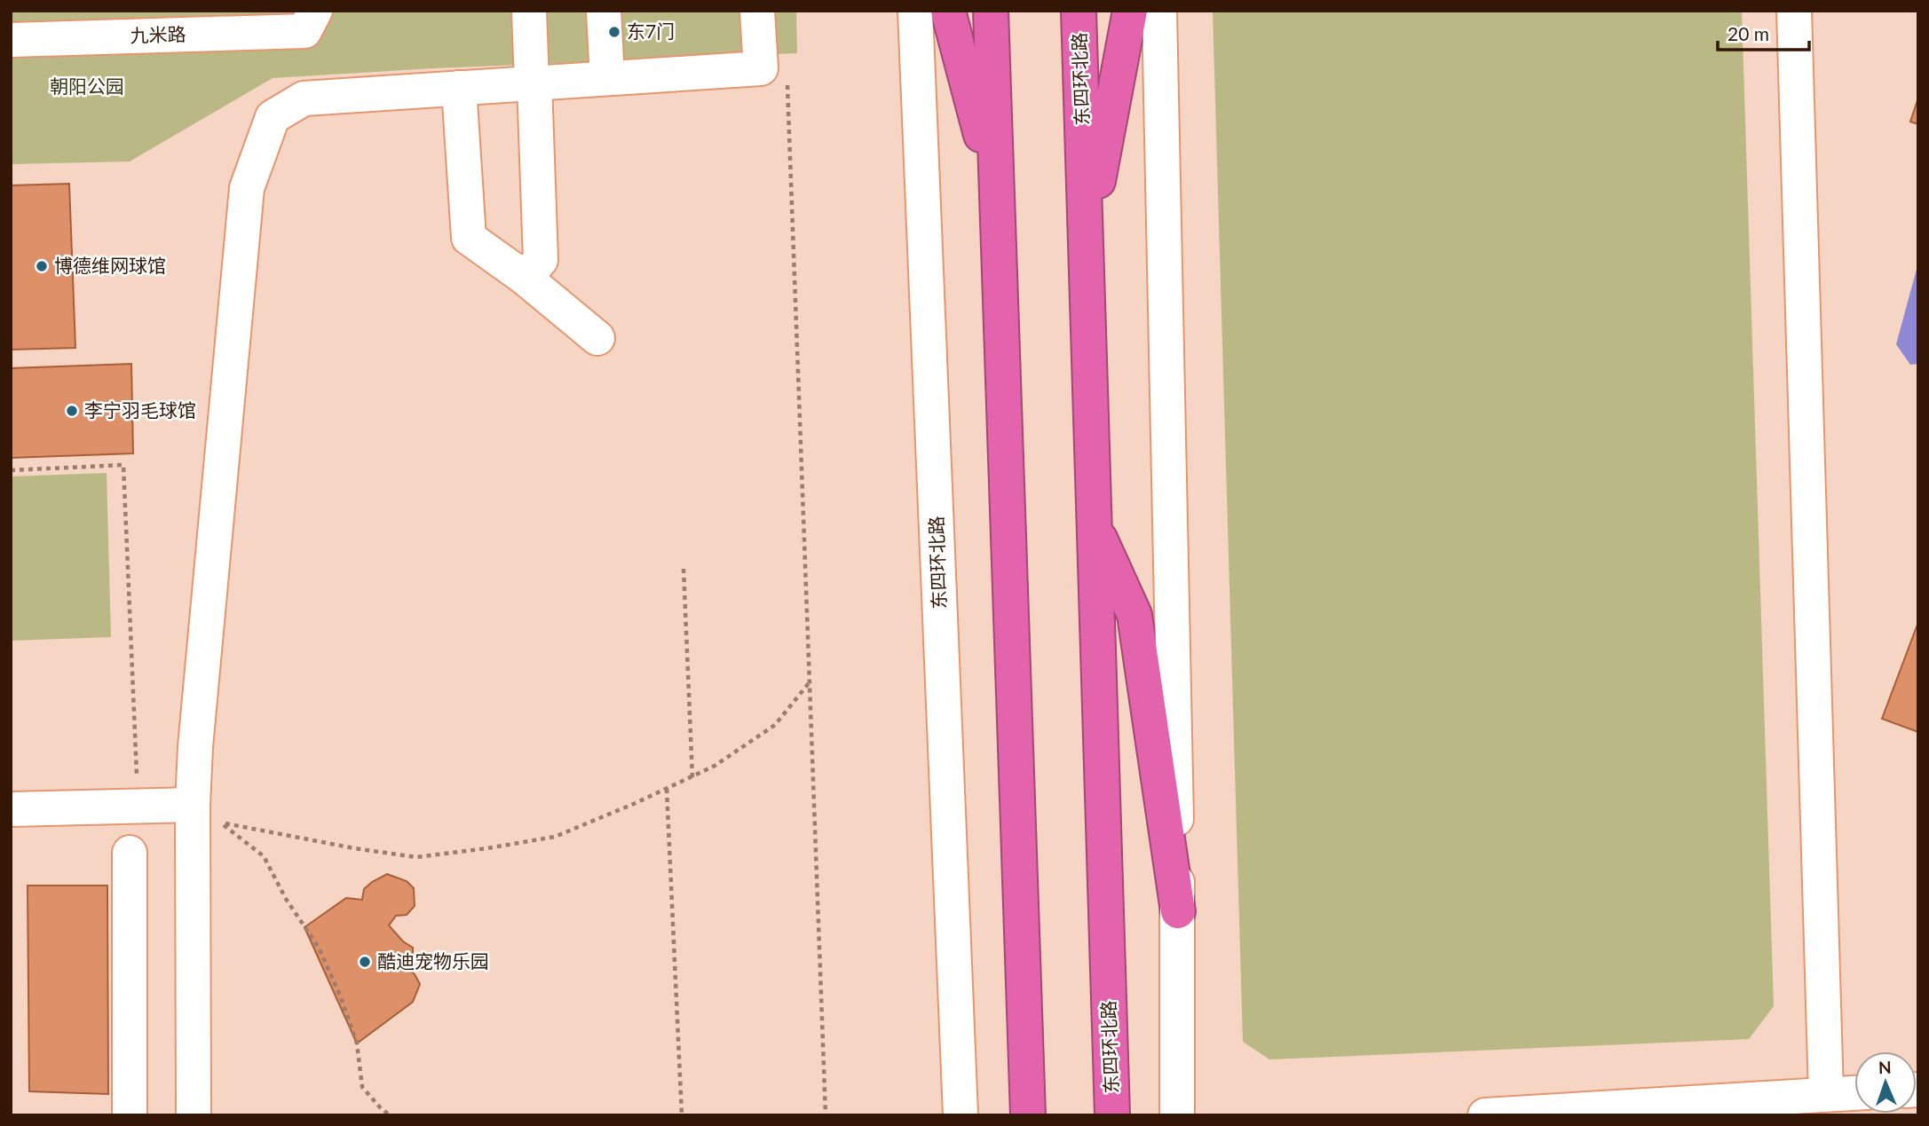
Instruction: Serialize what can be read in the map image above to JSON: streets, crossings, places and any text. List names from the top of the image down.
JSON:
{
  "streets": {
    "highway": ["东四环北路"],
    "street": ["九米路"]
  },
  "parks": ["朝阳公园"],
  "places": [
    "东7门",
    "博德维网球馆",
    "李宁羽毛球馆",
    "酷迪宠物乐园"
  ],
  "scale_bar": "20 m",
  "north": "top"
}
